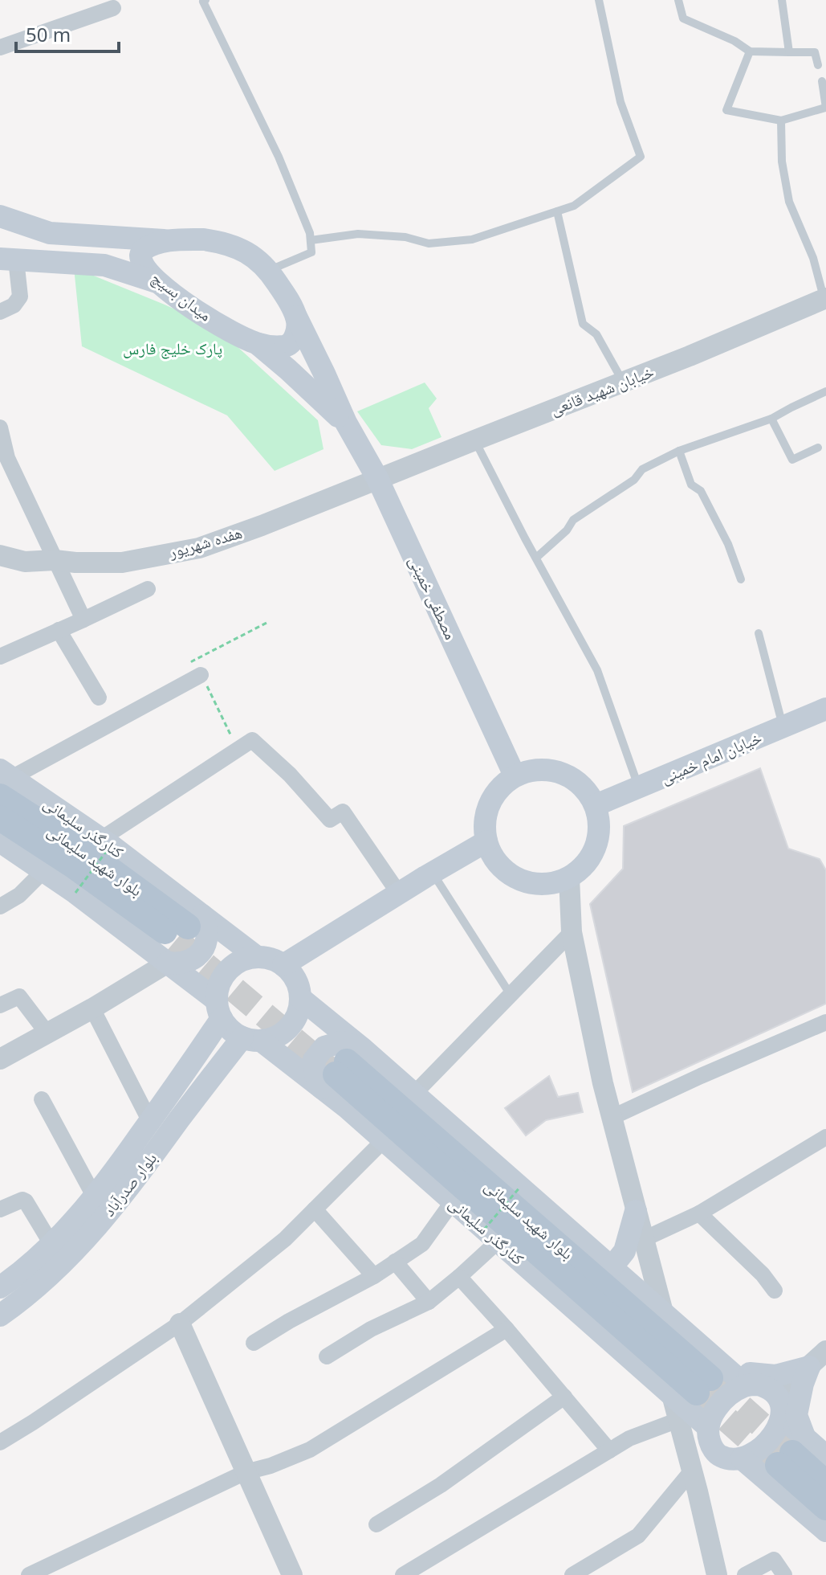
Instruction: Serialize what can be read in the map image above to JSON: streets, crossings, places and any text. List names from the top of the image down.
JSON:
{
  "streets": {
    "main road": [
      "میدان بسیچ",
      "مصطفی خمینی",
      "خیابان امام خمینی",
      "کنارگذر سلیمانی",
      "بلوار شهید سلیمانی",
      "بلوار صدرآباد"
    ],
    "street": ["خیابان شهید قانعی", "هفده شهریور"]
  },
  "crossings": [
    ["میدان بسیچ", "مصطفی خمینی"],
    ["خیابان شهید قانعی", "هفده شهریور"],
    ["خیابان شهید قانعی", "مصطفی خمینی"],
    ["هفده شهریور", "مصطفی خمینی"],
    ["مصطفی خمینی", "خیابان امام خمینی"],
    ["کنارگذر سلیمانی", "بلوار شهید سلیمانی"],
    ["کنارگذر سلیمانی", "بلوار صدرآباد"]
  ],
  "parks": ["پارک خلیج فارس"],
  "scale_bar": "50 m"
}
